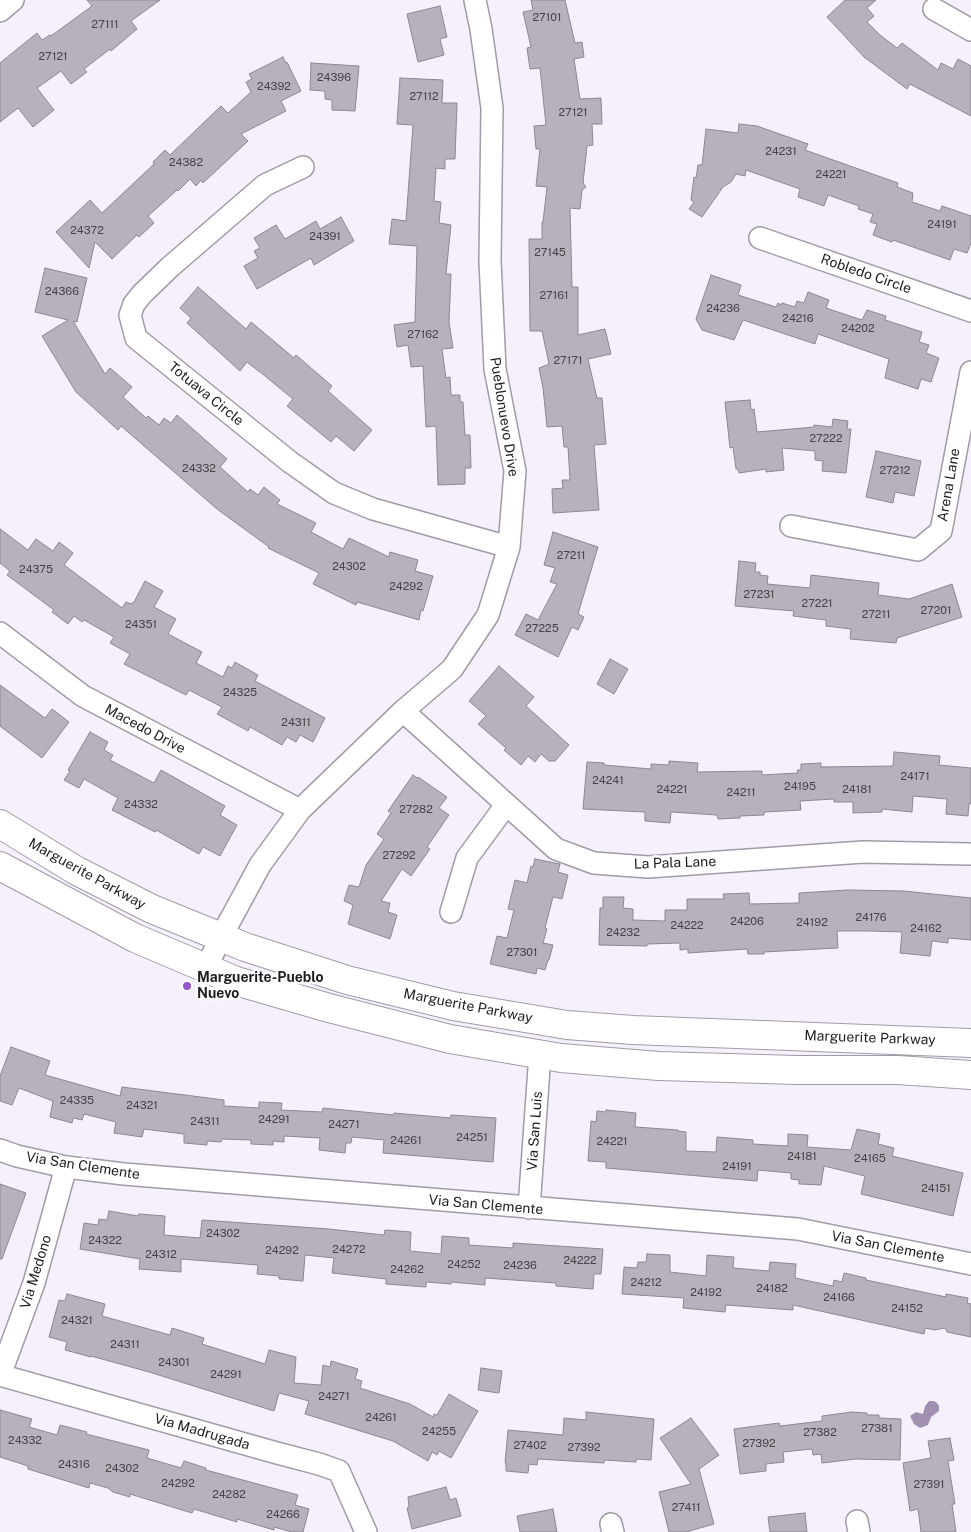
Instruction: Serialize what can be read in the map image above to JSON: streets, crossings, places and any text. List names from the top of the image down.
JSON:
{
  "streets": {
    "main road": ["Marguerite Parkway"],
    "street": [
      "Robledo Circle",
      "Totuava Circle",
      "Pueblonuevo Drive",
      "Arena Lane",
      "Macedo Drive",
      "La Pala Lane",
      "Via San Luis",
      "Via San Clemente",
      "Via Medono",
      "Via Madrugada"
    ]
  },
  "crossings": [
    ["Totuava Circle", "Pueblonuevo Drive"],
    ["Pueblonuevo Drive", "Macedo Drive"],
    ["Pueblonuevo Drive", "La Pala Lane"],
    ["Pueblonuevo Drive", "Marguerite Parkway"],
    ["Via San Luis", "Via San Clemente"],
    ["Via San Clemente", "Via Medono"],
    ["Via Medono", "Via Madrugada"]
  ],
  "places": ["Marguerite-Pueblo Nuevo"],
  "house_numbers": [
    "27101",
    "27111",
    "27121",
    "24396",
    "24392",
    "27112",
    "27121",
    "24231",
    "24382",
    "24221",
    "24191",
    "24372",
    "24391",
    "27145",
    "24366",
    "27161",
    "24236",
    "24216",
    "24202",
    "27162",
    "27171",
    "27222",
    "24332",
    "27212",
    "27211",
    "24302",
    "24375",
    "24292",
    "27231",
    "27221",
    "27201",
    "27211",
    "24351",
    "27225",
    "24325",
    "24311",
    "24171",
    "24241",
    "24195",
    "24221",
    "24181",
    "24211",
    "24332",
    "27282",
    "27292",
    "24176",
    "24206",
    "24192",
    "24222",
    "24162",
    "24232",
    "27301",
    "24335",
    "24321",
    "24291",
    "24311",
    "24271",
    "24251",
    "24261",
    "24221",
    "24181",
    "24165",
    "24191",
    "24151",
    "24302",
    "24322",
    "24272",
    "24292",
    "24312",
    "24222",
    "24252",
    "24236",
    "24262",
    "24212",
    "24182",
    "24192",
    "24166",
    "24152",
    "24321",
    "24311",
    "24301",
    "24291",
    "24271",
    "24261",
    "27381",
    "24255",
    "27382",
    "24332",
    "27392",
    "27402",
    "27392",
    "24316",
    "24302",
    "24292",
    "27391",
    "24282",
    "27411",
    "24266"
  ]
}
